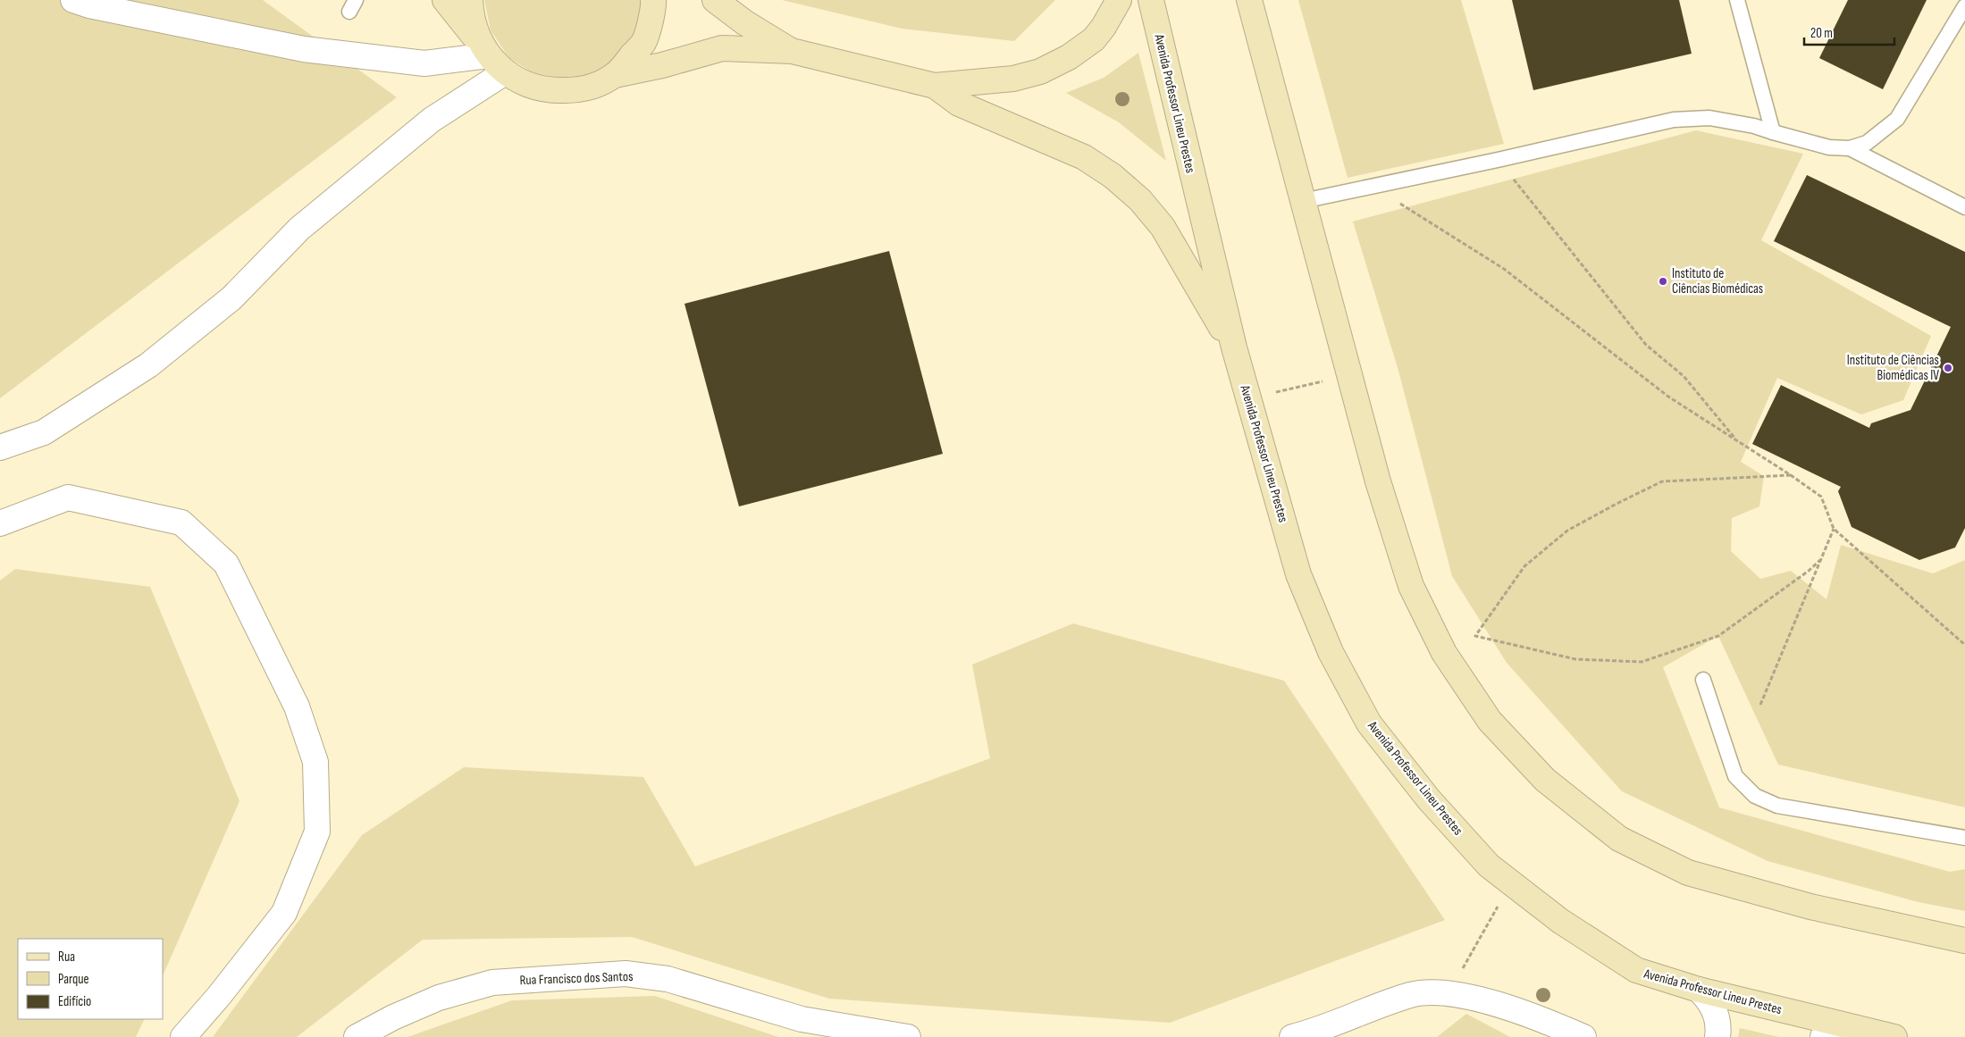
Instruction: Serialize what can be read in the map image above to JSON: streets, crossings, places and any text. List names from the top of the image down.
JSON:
{
  "streets": {
    "main road": ["Avenida Professor Lineu Prestes"],
    "street": ["Rua Francisco dos Santos"]
  },
  "places": ["Instituto de Ciências Biomédicas", "Instituto de Ciências Biomédicas IV"],
  "legend": ["Rua", "Parque", "Edifício"],
  "scale_bar": "20 m"
}
